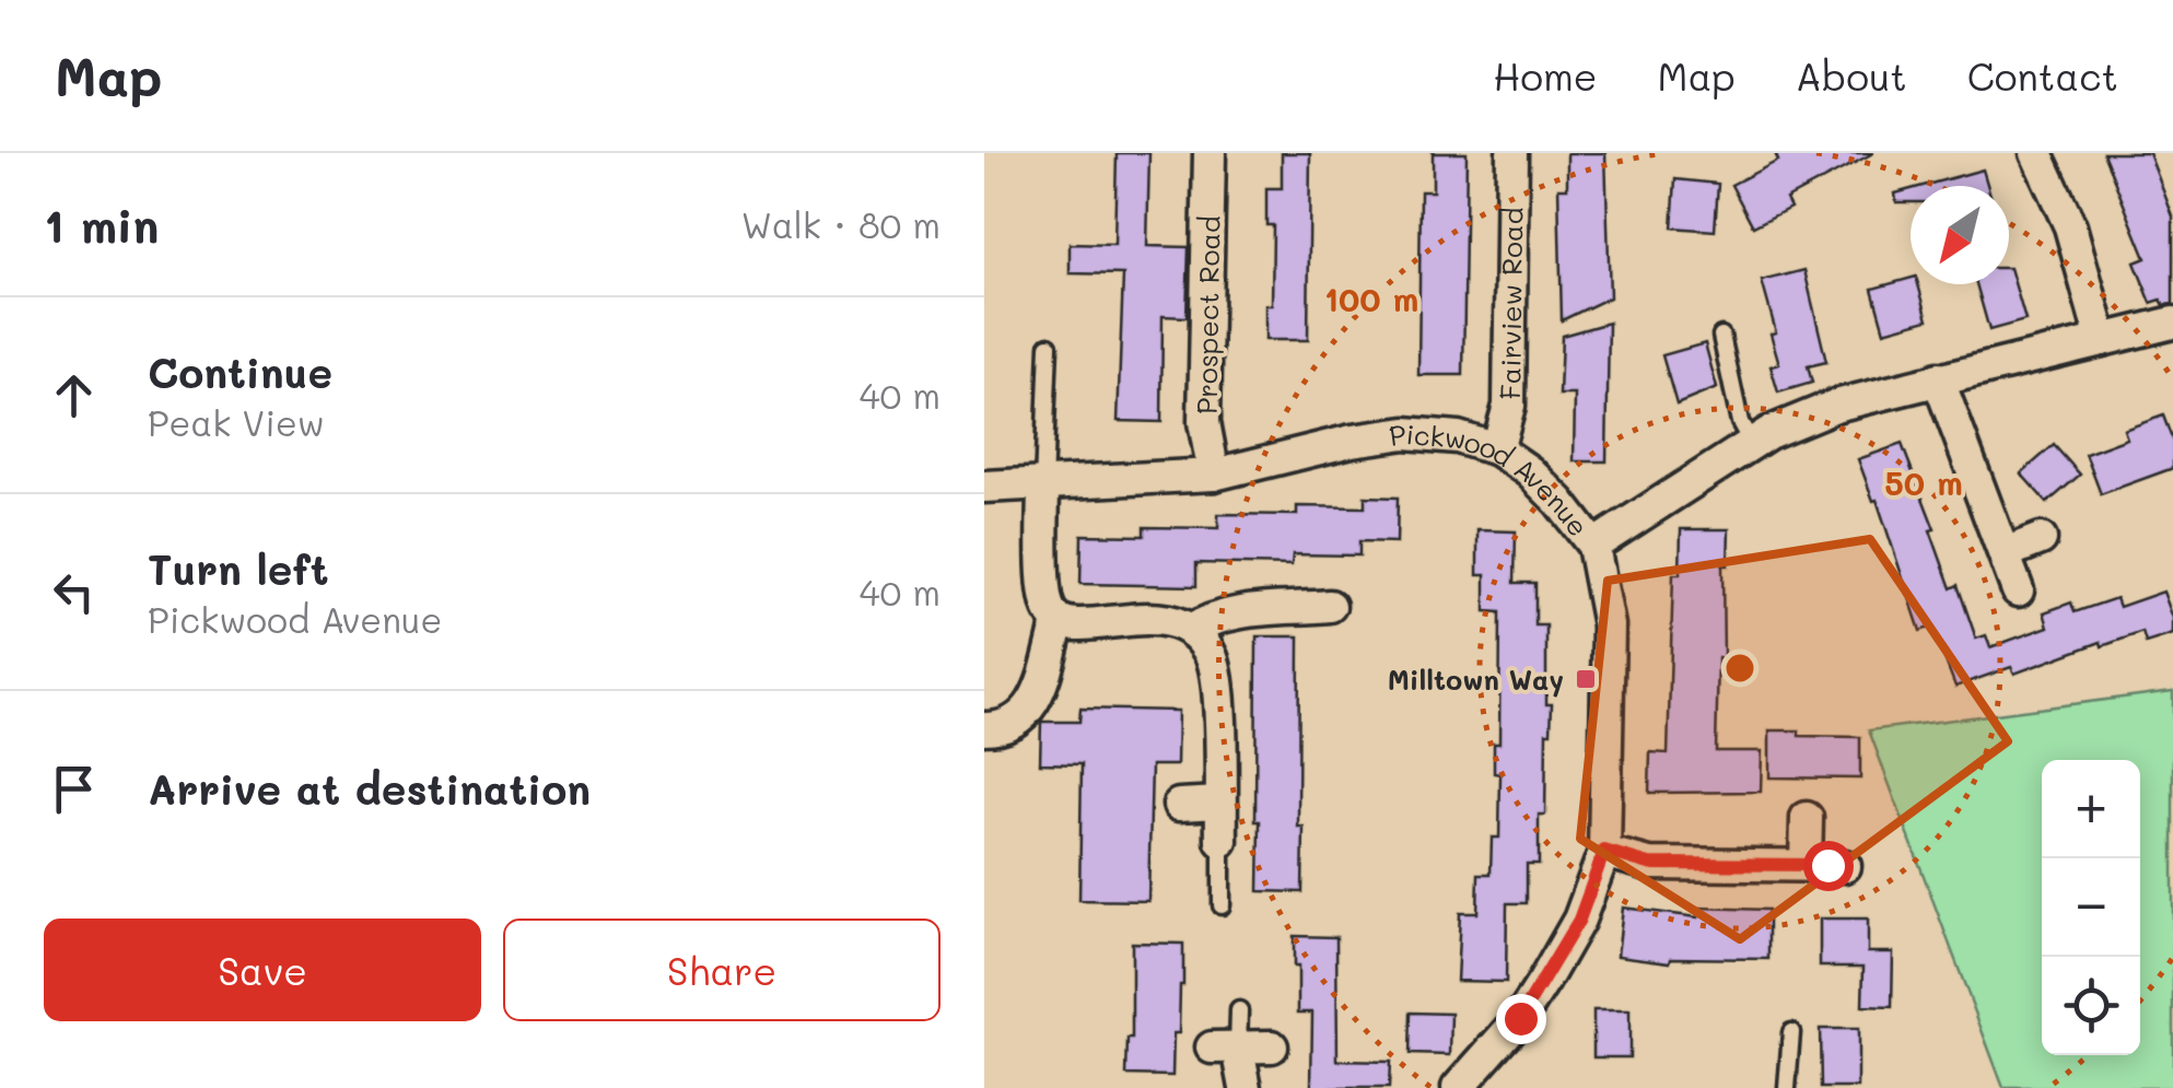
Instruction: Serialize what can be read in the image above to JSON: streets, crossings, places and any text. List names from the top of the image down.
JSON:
{
  "streets": {
    "street": ["Fairview Road", "Prospect Road", "Pickwood Avenue"]
  },
  "crossings": [
    ["Fairview Road", "Pickwood Avenue"],
    ["Prospect Road", "Pickwood Avenue"]
  ],
  "places": {
    "transit": ["Milltown Way"]
  },
  "north": "bottom left",
  "page": {
    "header": "Map",
    "nav": [
      "Home",
      "Map",
      "About",
      "Contact"
    ],
    "heading": ["1 min", "Walk · 80 m"],
    "list": [
      ["Continue", "Peak View", "40 m"],
      ["Turn left", "Pickwood Avenue", "40 m"],
      "Arrive at destination"
    ],
    "map_buttons": ["+", "−"],
    "buttons": ["Save", "Share"]
  },
  "rings": ["100 m", "50 m"]
}
